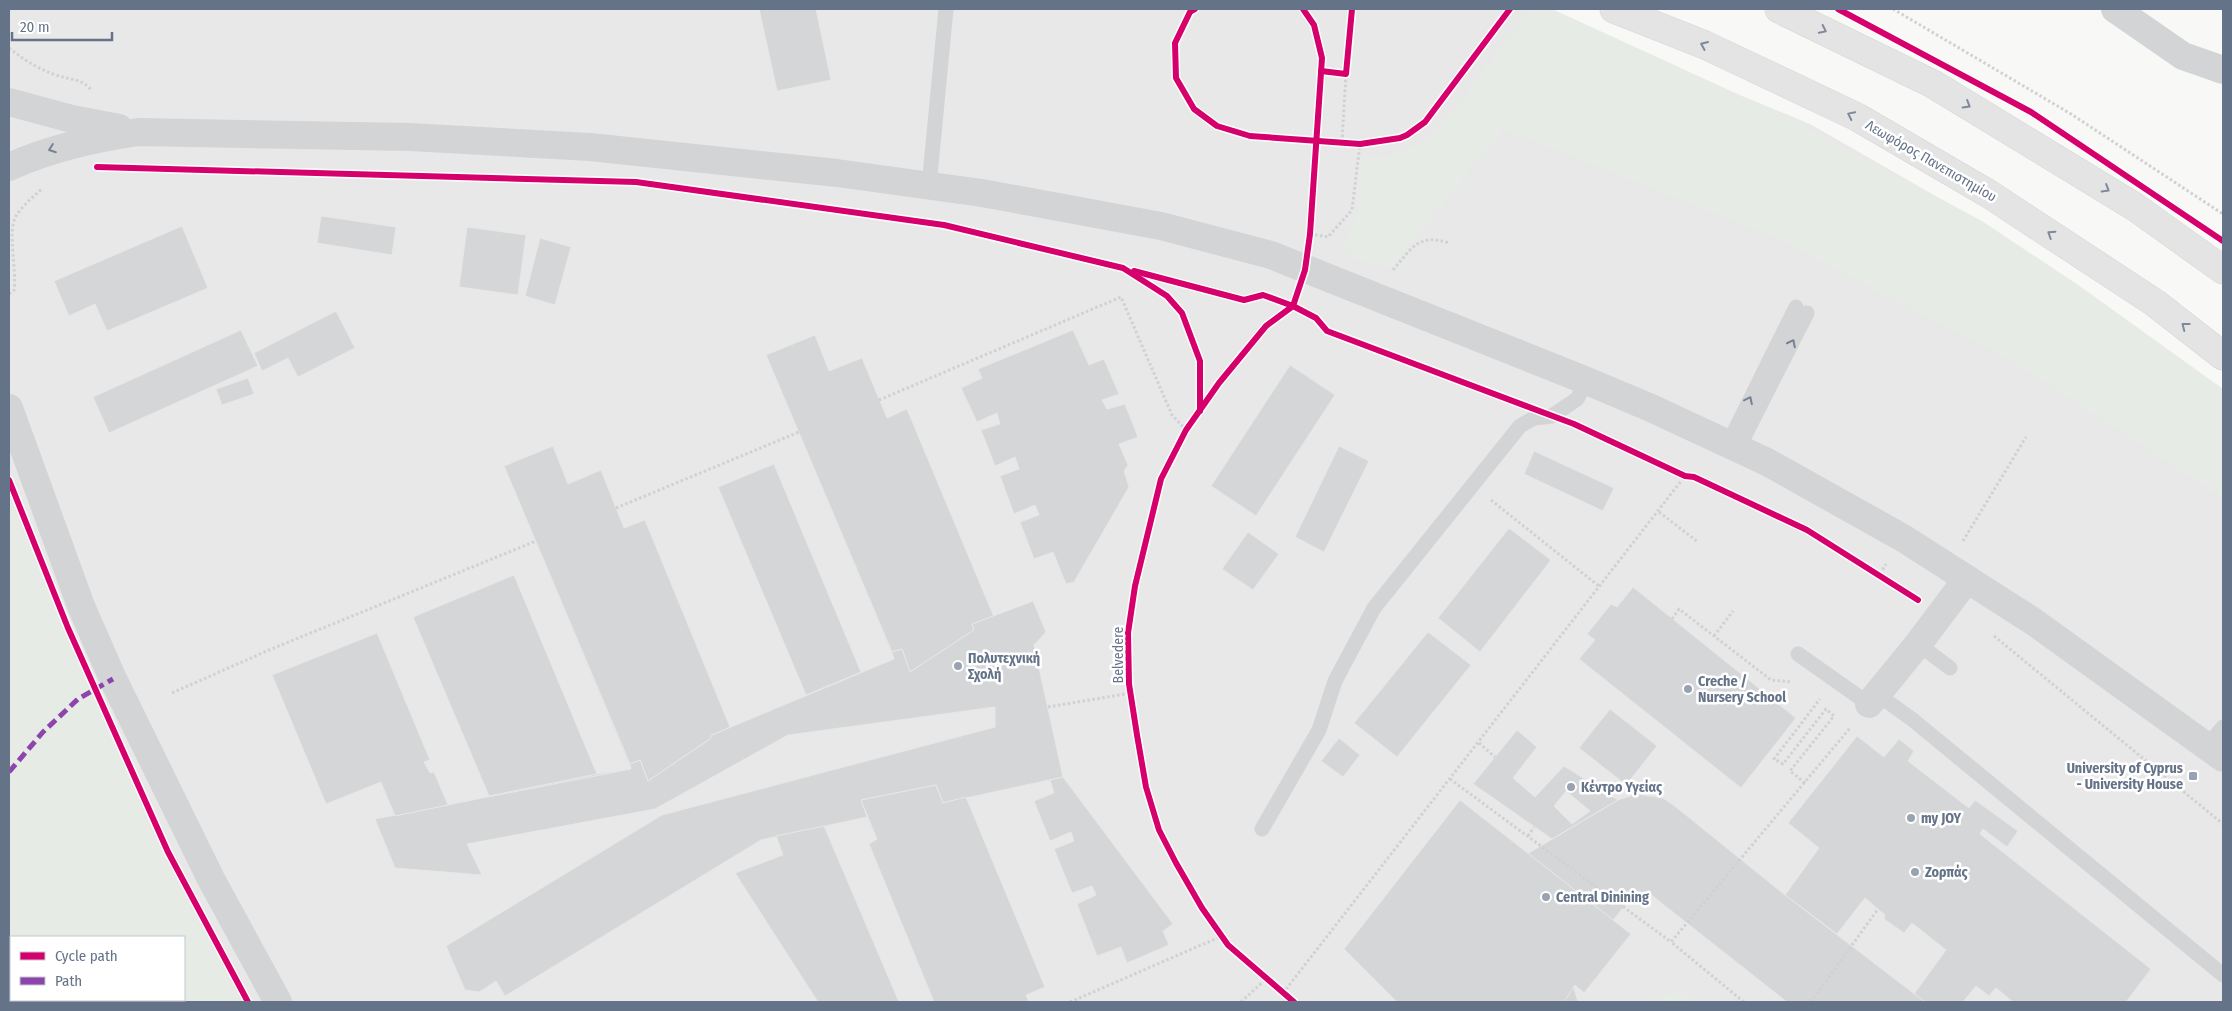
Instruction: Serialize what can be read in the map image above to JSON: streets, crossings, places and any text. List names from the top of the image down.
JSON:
{
  "streets": {
    "main road": ["Λεωφόρος Πανεπιστημίου"],
    "cycle path": ["Belvedere"]
  },
  "places": {
    "other": [
      "Πολυτεχνική Σχολή",
      "Creche / Nursery School",
      "Κέντρο Υγείας",
      "my JOY",
      "Ζορπάς",
      "Central Dinining"
    ],
    "transit": ["University of Cyprus - University House"]
  },
  "legend": ["Cycle path", "Path"],
  "scale_bar": "20 m"
}
